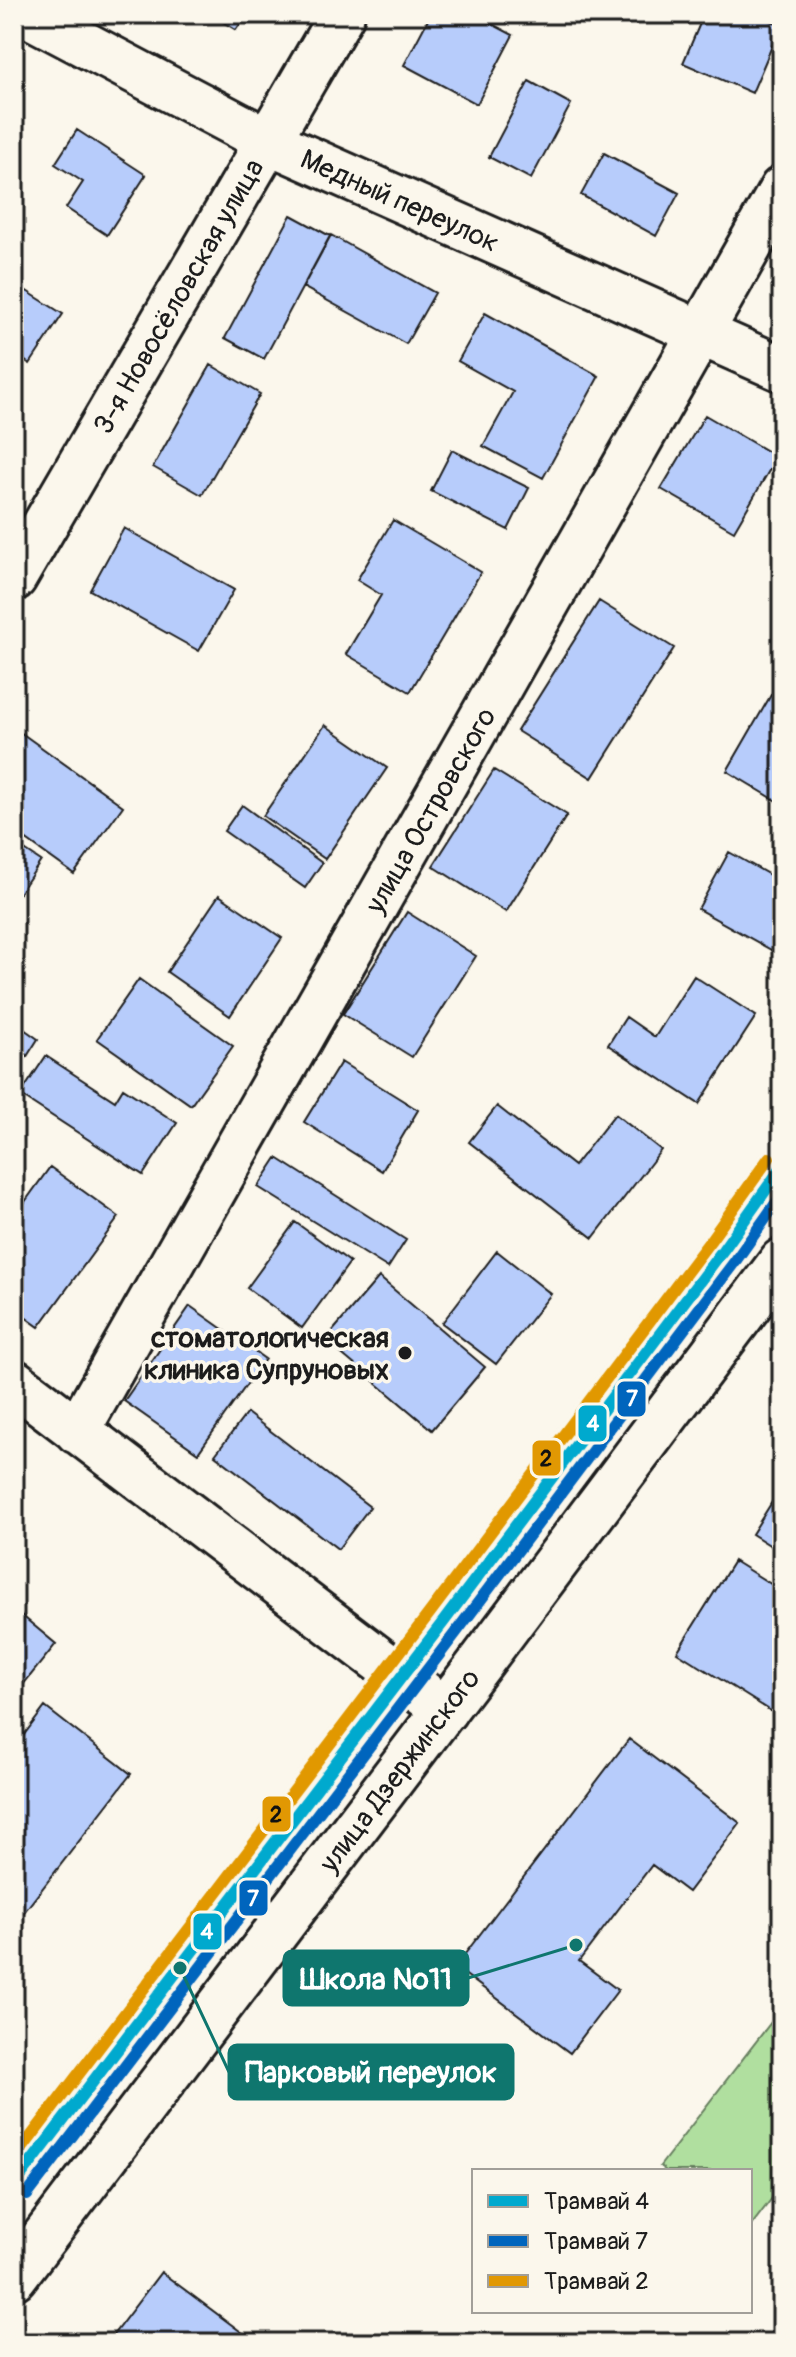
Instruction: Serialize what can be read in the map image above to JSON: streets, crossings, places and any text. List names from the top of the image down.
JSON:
{
  "streets": {
    "street": [
      "Медный переулок",
      "3-я Новосёловская улица",
      "улица Островского",
      "улица Дзержинского"
    ]
  },
  "crossings": [
    ["Медный переулок", "3-я Новосёловская улица"],
    ["Медный переулок", "улица Островского"]
  ],
  "places": ["стоматологическая клиника Супруновых", "Школа №11", "Парковый переулок"],
  "lines": ["tram line 2", "tram line 4", "tram line 7"],
  "legend": ["Трамвай 4", "Трамвай 7", "Трамвай 2"]
}
